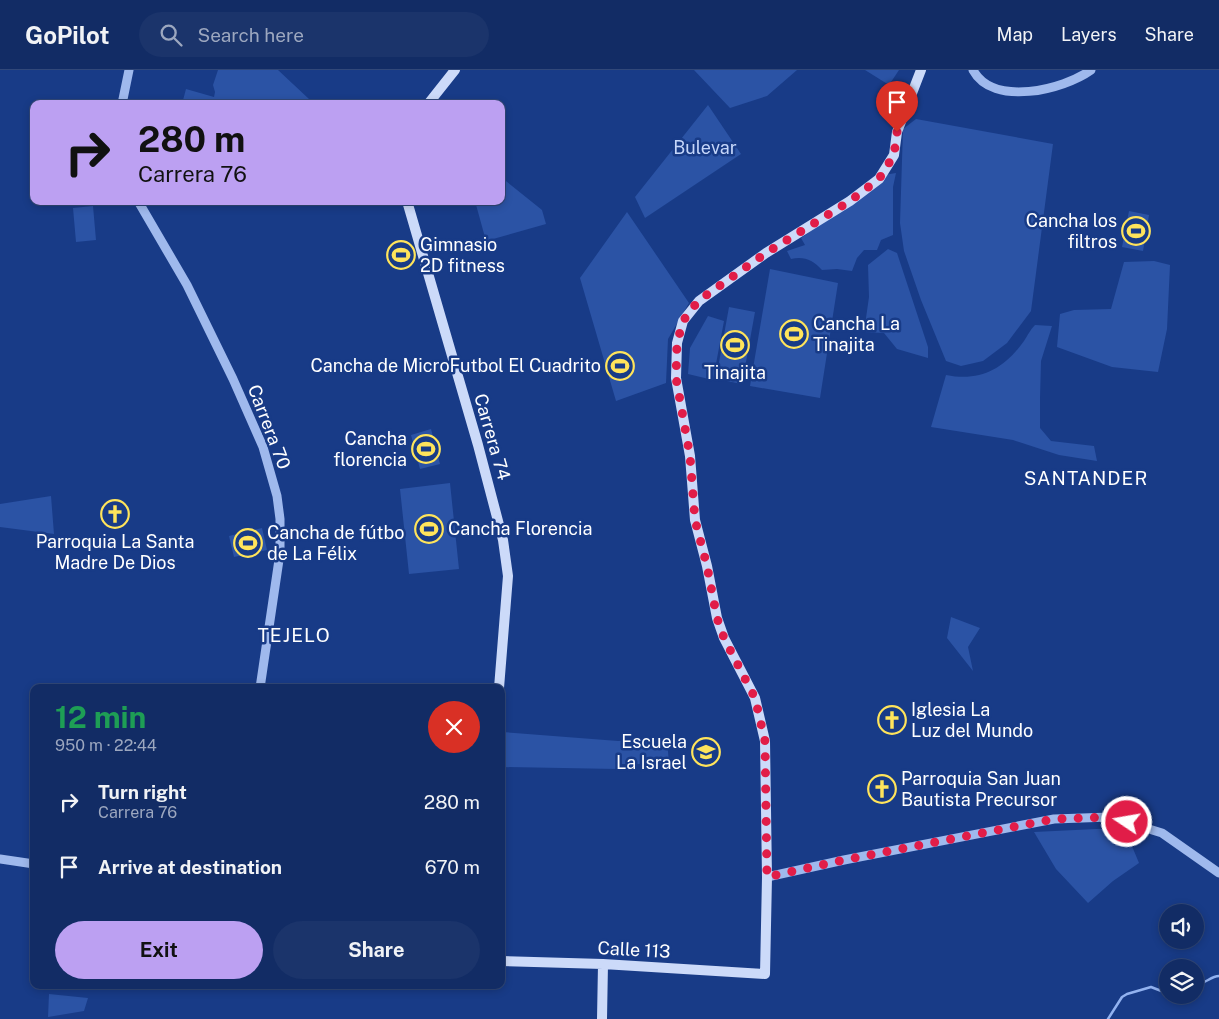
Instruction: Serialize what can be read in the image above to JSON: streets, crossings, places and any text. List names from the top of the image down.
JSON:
{
  "streets": {
    "main road": ["Carrera 74", "Calle 113"],
    "street": ["Carrera 70"]
  },
  "districts": ["SANTANDER", "TEJELO"],
  "parks": ["Bulevar"],
  "places": {
    "sports": [
      "Cancha los filtros",
      "Gimnasio 2D fitness",
      "Cancha La Tinajita",
      "Tinajita",
      "Cancha de MicroFutbol El Cuadrito",
      "Cancha florencia",
      "Cancha Florencia",
      "Cancha de fútbo de La Félix"
    ],
    "church": ["Parroquia La Santa Madre De Dios", "Iglesia La Luz del Mundo", "Parroquia San Juan Bautista Precursor"],
    "school or university": ["Escuela La Israel"]
  },
  "page": {
    "header": "GoPilot",
    "search": "Search here",
    "nav": ["Map", "Layers", "Share"],
    "turn": ["280 m", "Carrera 76"],
    "heading": ["12 min", "950 m · 22:44"],
    "list": [
      {
        "name": "Turn right",
        "note": "Carrera 76",
        "value": "280 m"
      },
      {
        "name": "Arrive at destination",
        "value": "670 m"
      }
    ],
    "buttons": ["Exit", "Share"]
  }
}
